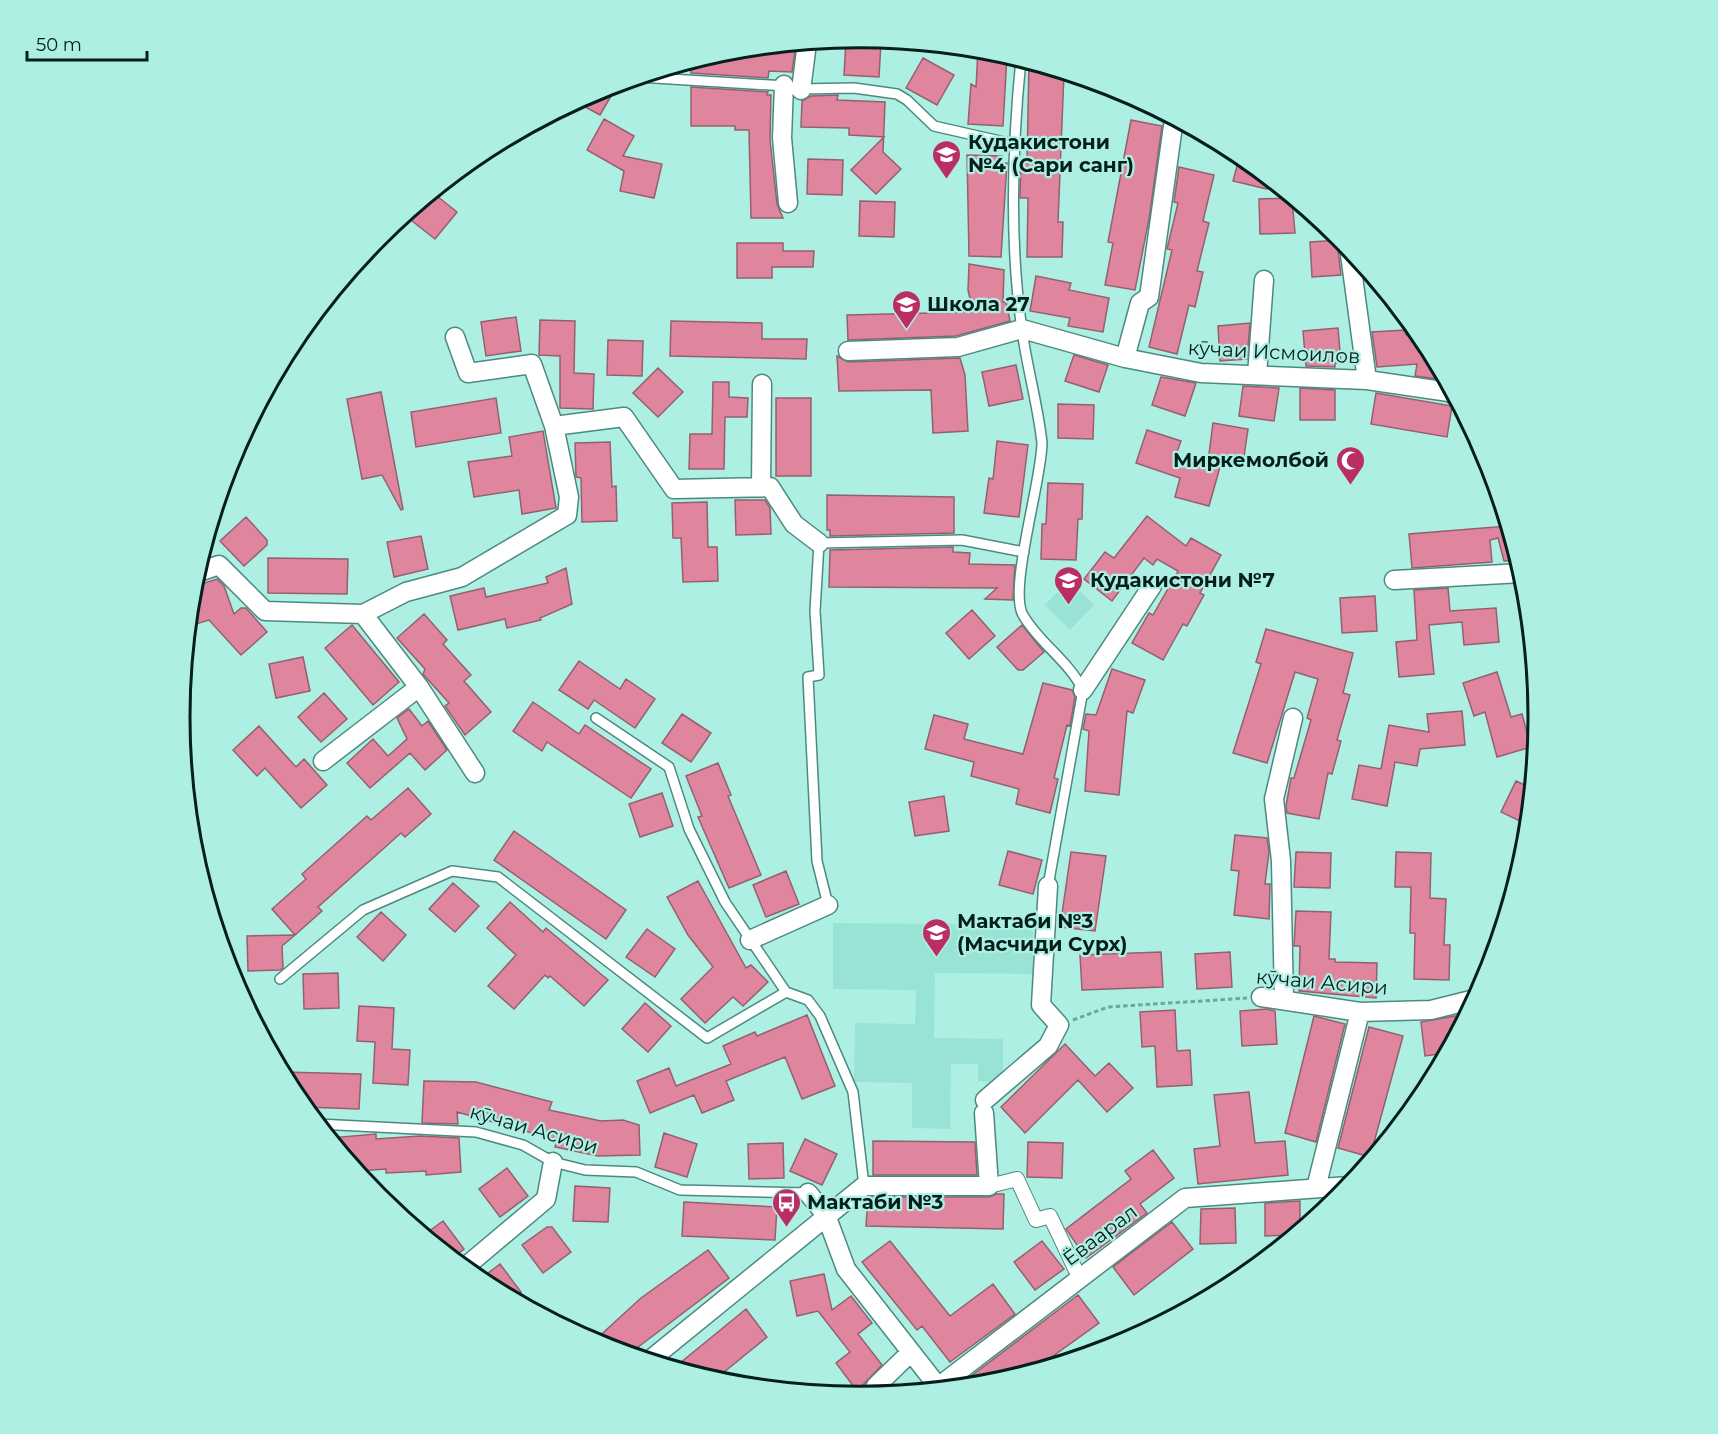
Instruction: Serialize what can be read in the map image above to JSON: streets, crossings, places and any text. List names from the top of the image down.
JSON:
{
  "streets": {
    "street": ["кӯчаи Исмоилов", "кӯчаи Асири", "Ёваарал"]
  },
  "places": {
    "school or university": [
      "Кудакистони №4 (Сари санг)",
      "Школа 27",
      "Кудакистони №7",
      "Мактаби №3 (Масчиди Сурх)"
    ],
    "mosque": ["Миркемолбой"],
    "bus stop": ["Мактаби №3"]
  },
  "scale_bar": "50 m"
}
